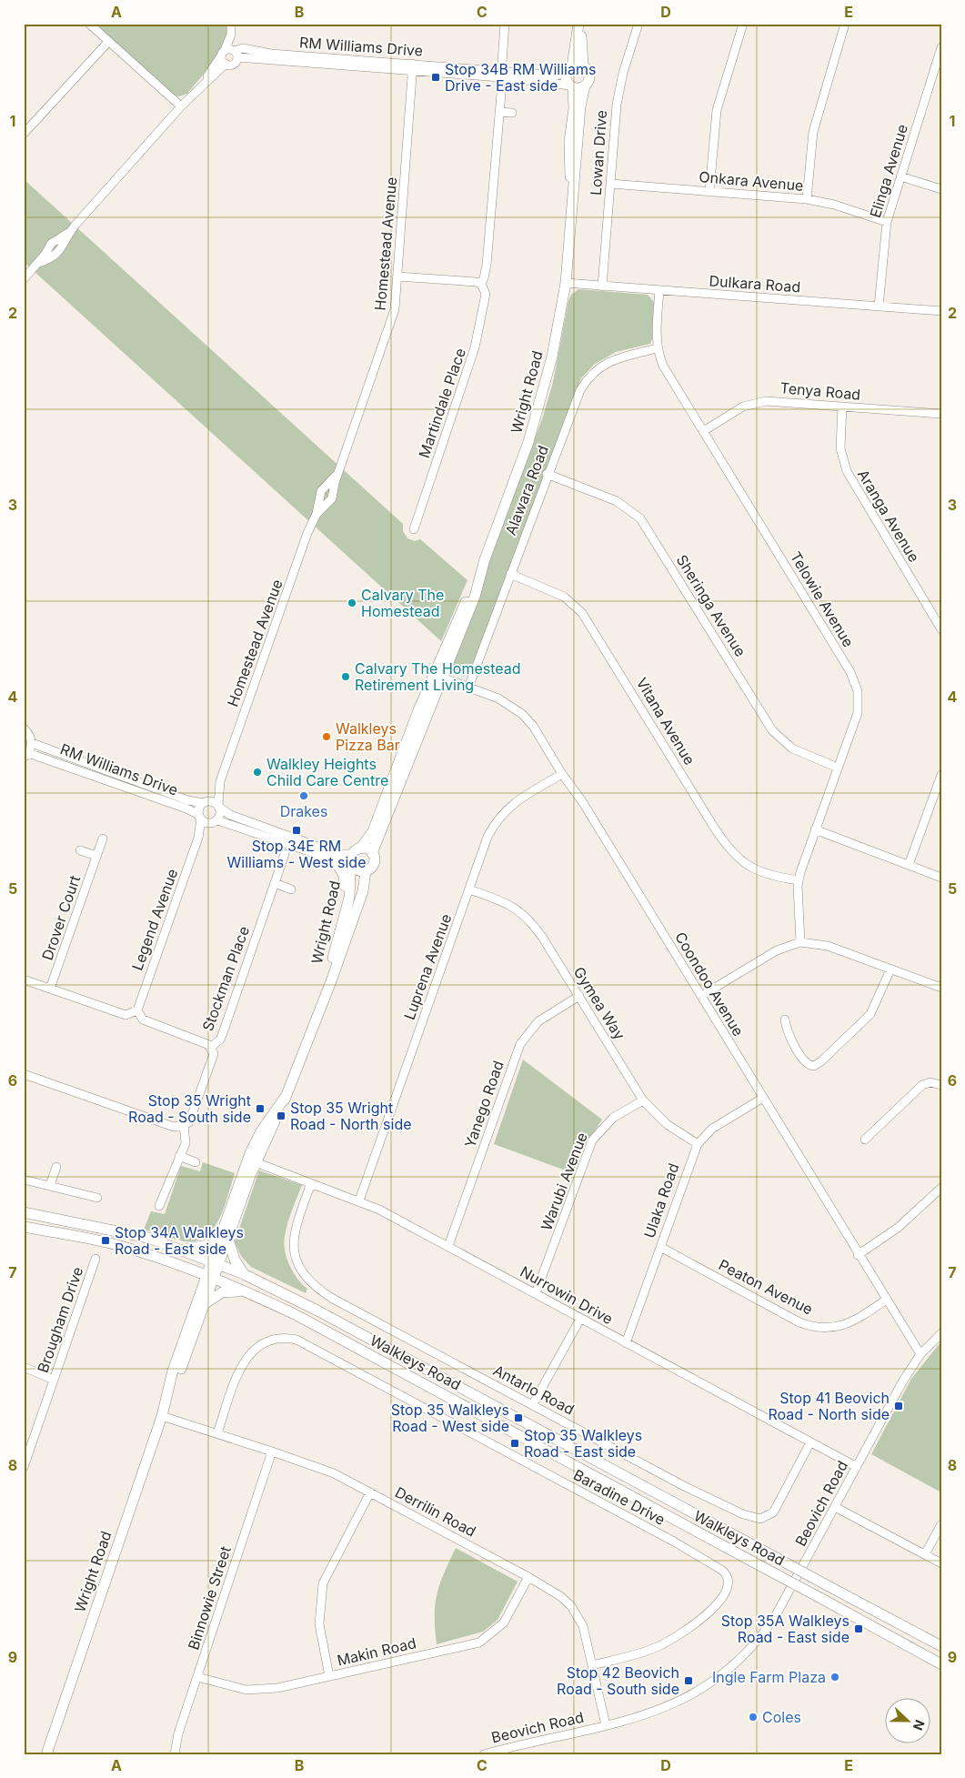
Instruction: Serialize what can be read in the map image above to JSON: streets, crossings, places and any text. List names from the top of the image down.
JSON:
{
  "streets": {
    "main road": ["Wright Road", "Walkleys Road"],
    "street": [
      "RM Williams Drive",
      "Lowan Drive",
      "Elinga Avenue",
      "Onkara Avenue",
      "Homestead Avenue",
      "Dulkara Road",
      "Tenya Road",
      "Martindale Place",
      "Alawara Road",
      "Aranga Avenue",
      "Telowie Avenue",
      "Sheringa Avenue",
      "Vitana Avenue",
      "Drover Court",
      "Legend Avenue",
      "Luprena Avenue",
      "Stockman Place",
      "Coondoo Avenue",
      "Gymea Way",
      "Yanego Road",
      "Warubi Avenue",
      "Ulaka Road",
      "Peaton Avenue",
      "Nurrowin Drive",
      "Brougham Drive",
      "Antarlo Road",
      "Baradine Drive",
      "Beovich Road",
      "Derrilin Road",
      "Binnowie Street",
      "Makin Road"
    ]
  },
  "crossings": [
    ["RM Williams Drive", "Homestead Avenue"],
    ["RM Williams Drive", "Wright Road"],
    ["RM Williams Drive", "Legend Avenue"],
    ["Lowan Drive", "Onkara Avenue"],
    ["Lowan Drive", "Dulkara Road"],
    ["Elinga Avenue", "Onkara Avenue"],
    ["Elinga Avenue", "Dulkara Road"],
    ["Homestead Avenue", "Legend Avenue"],
    ["Dulkara Road", "Wright Road"],
    ["Dulkara Road", "Telowie Avenue"],
    ["Tenya Road", "Aranga Avenue"],
    ["Tenya Road", "Telowie Avenue"],
    ["Wright Road", "Coondoo Avenue"],
    ["Wright Road", "Nurrowin Drive"],
    ["Wright Road", "Walkleys Road"],
    ["Wright Road", "Derrilin Road"],
    ["Alawara Road", "Telowie Avenue"],
    ["Alawara Road", "Sheringa Avenue"],
    ["Alawara Road", "Vitana Avenue"],
    ["Alawara Road", "Coondoo Avenue"],
    ["Telowie Avenue", "Sheringa Avenue"],
    ["Telowie Avenue", "Vitana Avenue"],
    ["Luprena Avenue", "Coondoo Avenue"],
    ["Luprena Avenue", "Gymea Way"],
    ["Luprena Avenue", "Nurrowin Drive"],
    ["Coondoo Avenue", "Ulaka Road"],
    ["Coondoo Avenue", "Peaton Avenue"],
    ["Coondoo Avenue", "Beovich Road"],
    ["Gymea Way", "Yanego Road"],
    ["Gymea Way", "Warubi Avenue"],
    ["Gymea Way", "Ulaka Road"],
    ["Yanego Road", "Nurrowin Drive"],
    ["Warubi Avenue", "Nurrowin Drive"],
    ["Ulaka Road", "Peaton Avenue"],
    ["Ulaka Road", "Nurrowin Drive"],
    ["Nurrowin Drive", "Antarlo Road"],
    ["Nurrowin Drive", "Beovich Road"],
    ["Baradine Drive", "Derrilin Road"],
    ["Beovich Road", "Derrilin Road"],
    ["Derrilin Road", "Binnowie Street"],
    ["Derrilin Road", "Makin Road"],
    ["Binnowie Street", "Makin Road"]
  ],
  "places": {
    "transit": [
      "Stop 34B RM Williams Drive - East side",
      "Stop 34E RM Williams - West side",
      "Stop 35 Wright Road - South side",
      "Stop 35 Wright Road - North side",
      "Stop 34A Walkleys Road - East side",
      "Stop 41 Beovich Road - North side",
      "Stop 35 Walkleys Road - West side",
      "Stop 35 Walkleys Road - East side",
      "Stop 35A Walkleys Road - East side",
      "Stop 42 Beovich Road - South side"
    ],
    "other": [
      "Calvary The Homestead",
      "Calvary The Homestead Retirement Living",
      "Walkleys Pizza Bar",
      "Walkley Heights Child Care Centre",
      "Drakes",
      "Ingle Farm Plaza",
      "Coles"
    ]
  },
  "north": "right",
  "grid": {
    "columns": [
      "A",
      "B",
      "C",
      "D",
      "E"
    ],
    "rows": [
      "1",
      "2",
      "3",
      "4",
      "5",
      "6",
      "7",
      "8",
      "9"
    ]
  }
}
